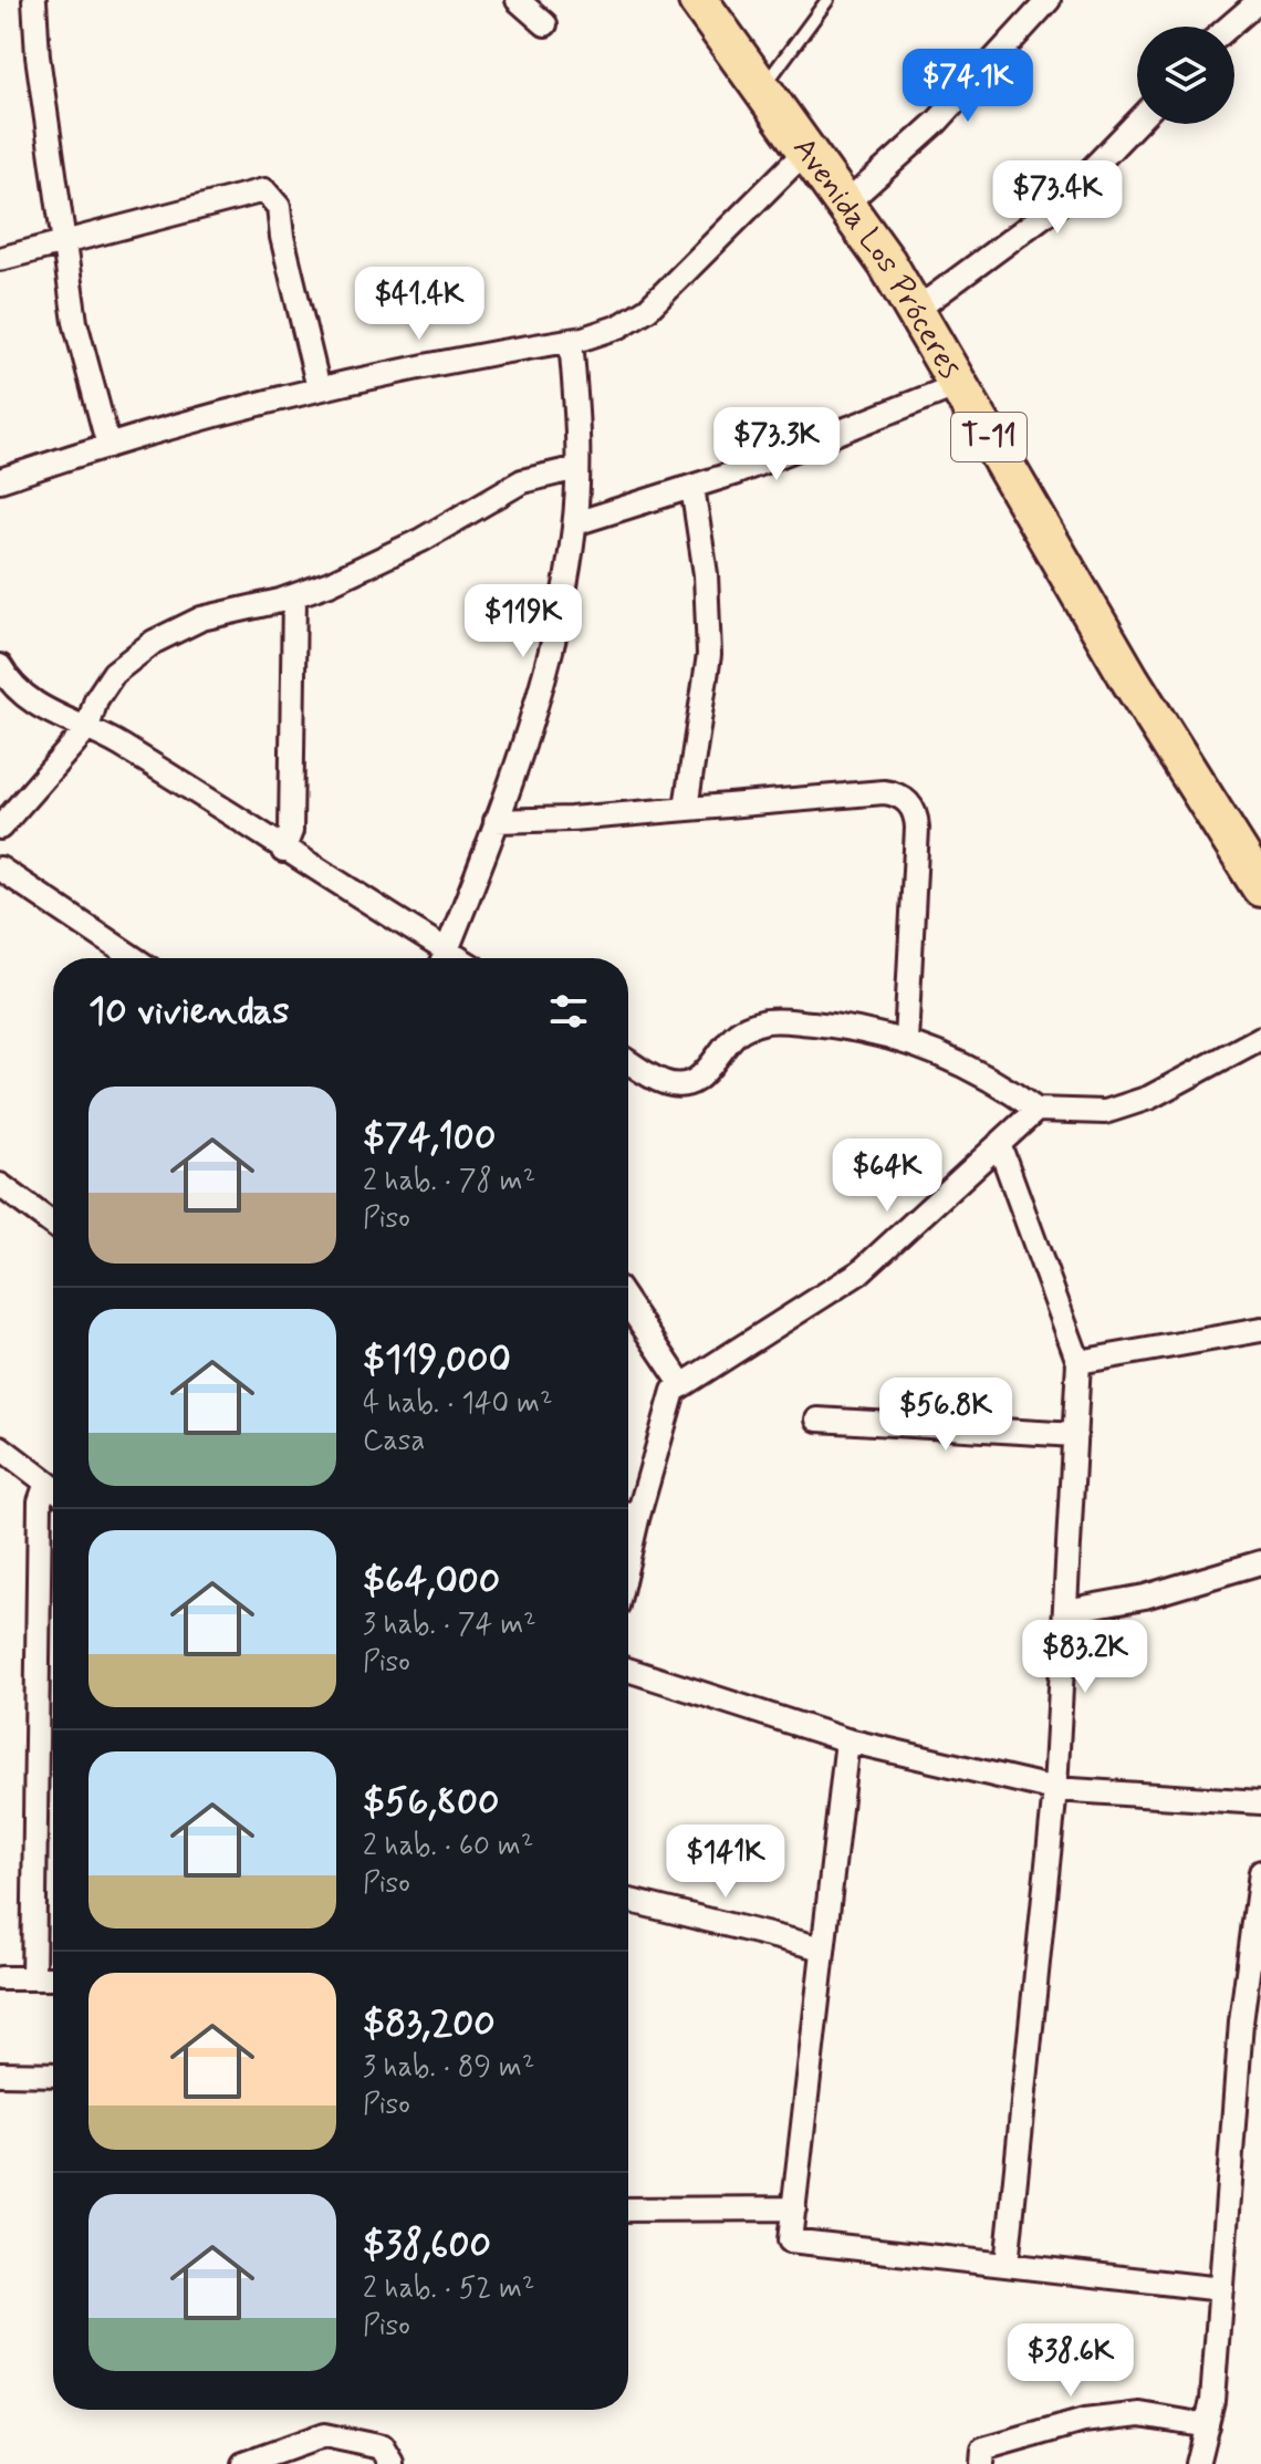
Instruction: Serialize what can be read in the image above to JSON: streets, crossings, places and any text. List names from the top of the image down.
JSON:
{
  "streets": {
    "highway": ["Avenida Los Próceres", "T-11"]
  },
  "page": {
    "price": [
      "$74.1K",
      "$73.4K",
      "$41.4K",
      "$73.3K",
      "$119K",
      "$64K",
      "$56.8K",
      "$83.2K",
      "$141K",
      "$38.6K"
    ],
    "heading": "10 viviendas",
    "list": [
      {
        "name": "$74,100",
        "note": "2 hab. · 78 m² · Piso"
      },
      {
        "name": "$119,000",
        "note": "4 hab. · 140 m² · Casa"
      },
      {
        "name": "$64,000",
        "note": "3 hab. · 74 m² · Piso"
      },
      {
        "name": "$56,800",
        "note": "2 hab. · 60 m² · Piso"
      },
      {
        "name": "$83,200",
        "note": "3 hab. · 89 m² · Piso"
      },
      {
        "name": "$38,600",
        "note": "2 hab. · 52 m² · Piso"
      }
    ]
  }
}
